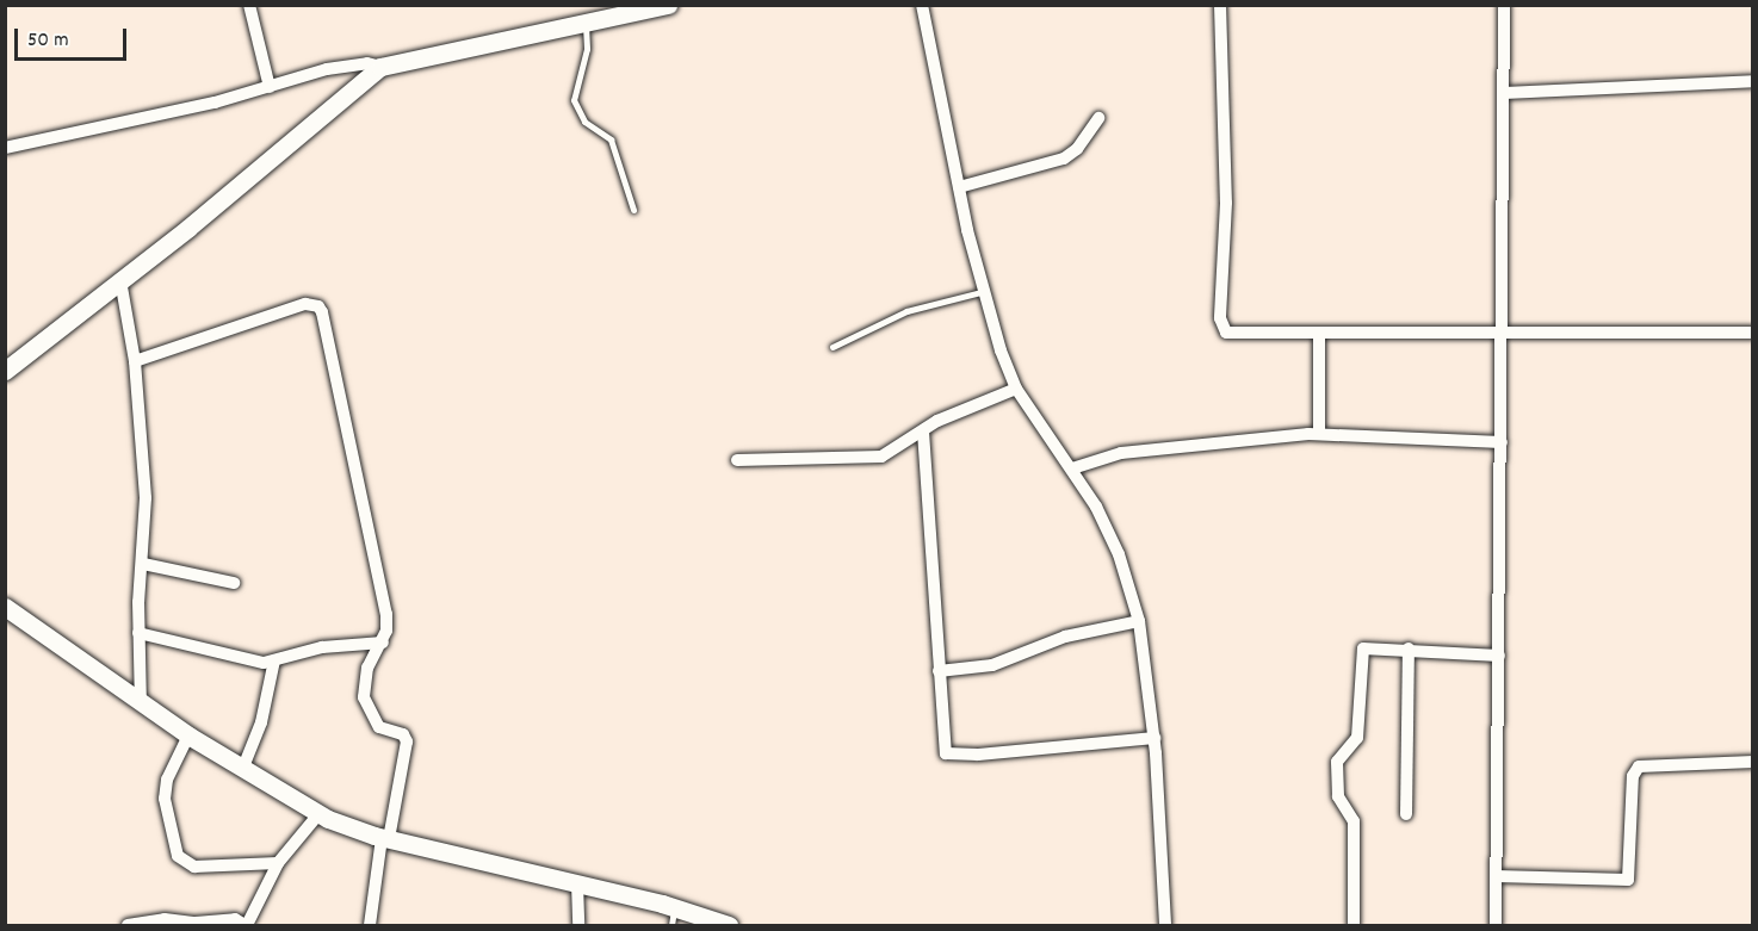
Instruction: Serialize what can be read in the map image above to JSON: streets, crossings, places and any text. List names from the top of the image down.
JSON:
{
  "scale_bar": "50 m"
}
